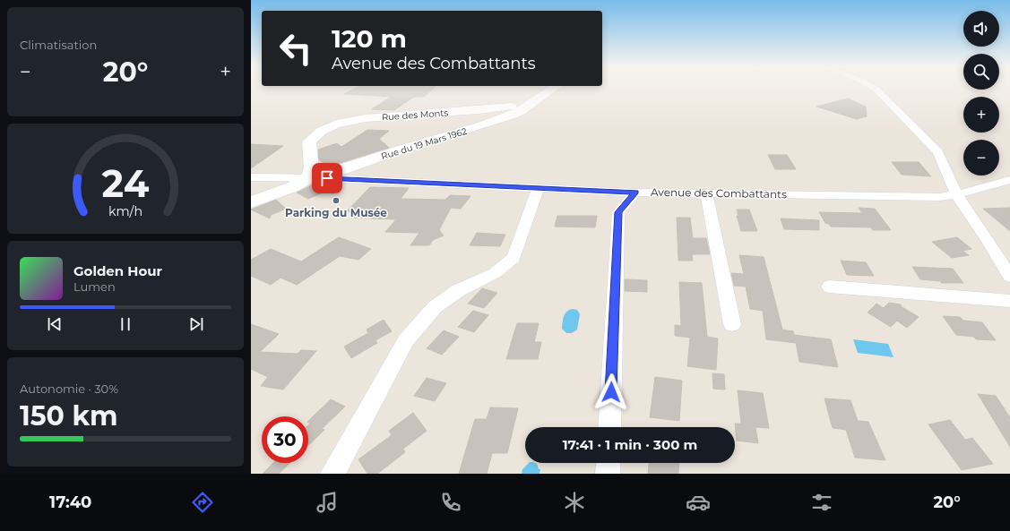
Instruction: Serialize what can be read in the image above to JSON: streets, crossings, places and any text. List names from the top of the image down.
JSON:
{
  "streets": {
    "street": ["Rue des Monts", "Rue du 19 Mars 1962", "Avenue des Combattants"]
  },
  "crossings": [
    ["Rue des Monts", "Rue du 19 Mars 1962"],
    ["Rue des Monts", "Avenue des Combattants"],
    ["Rue du 19 Mars 1962", "Avenue des Combattants"]
  ],
  "places": ["Parking du Musée"],
  "page": {
    "tile": [
      "Climatisation",
      ["Autonomie · 30%", "150 km"]
    ],
    "map_buttons": ["+", "−"],
    "turn": ["120 m", "Avenue des Combattants"],
    "heat": ["−", "20°", "+"],
    "song": ["Golden Hour", "Lumen"],
    "limit": "30",
    "trip": "17:41 · 1 min · 300 m",
    "tabs": ["17:40", "20°"],
    "gauge": ["24", "km/h"]
  }
}
